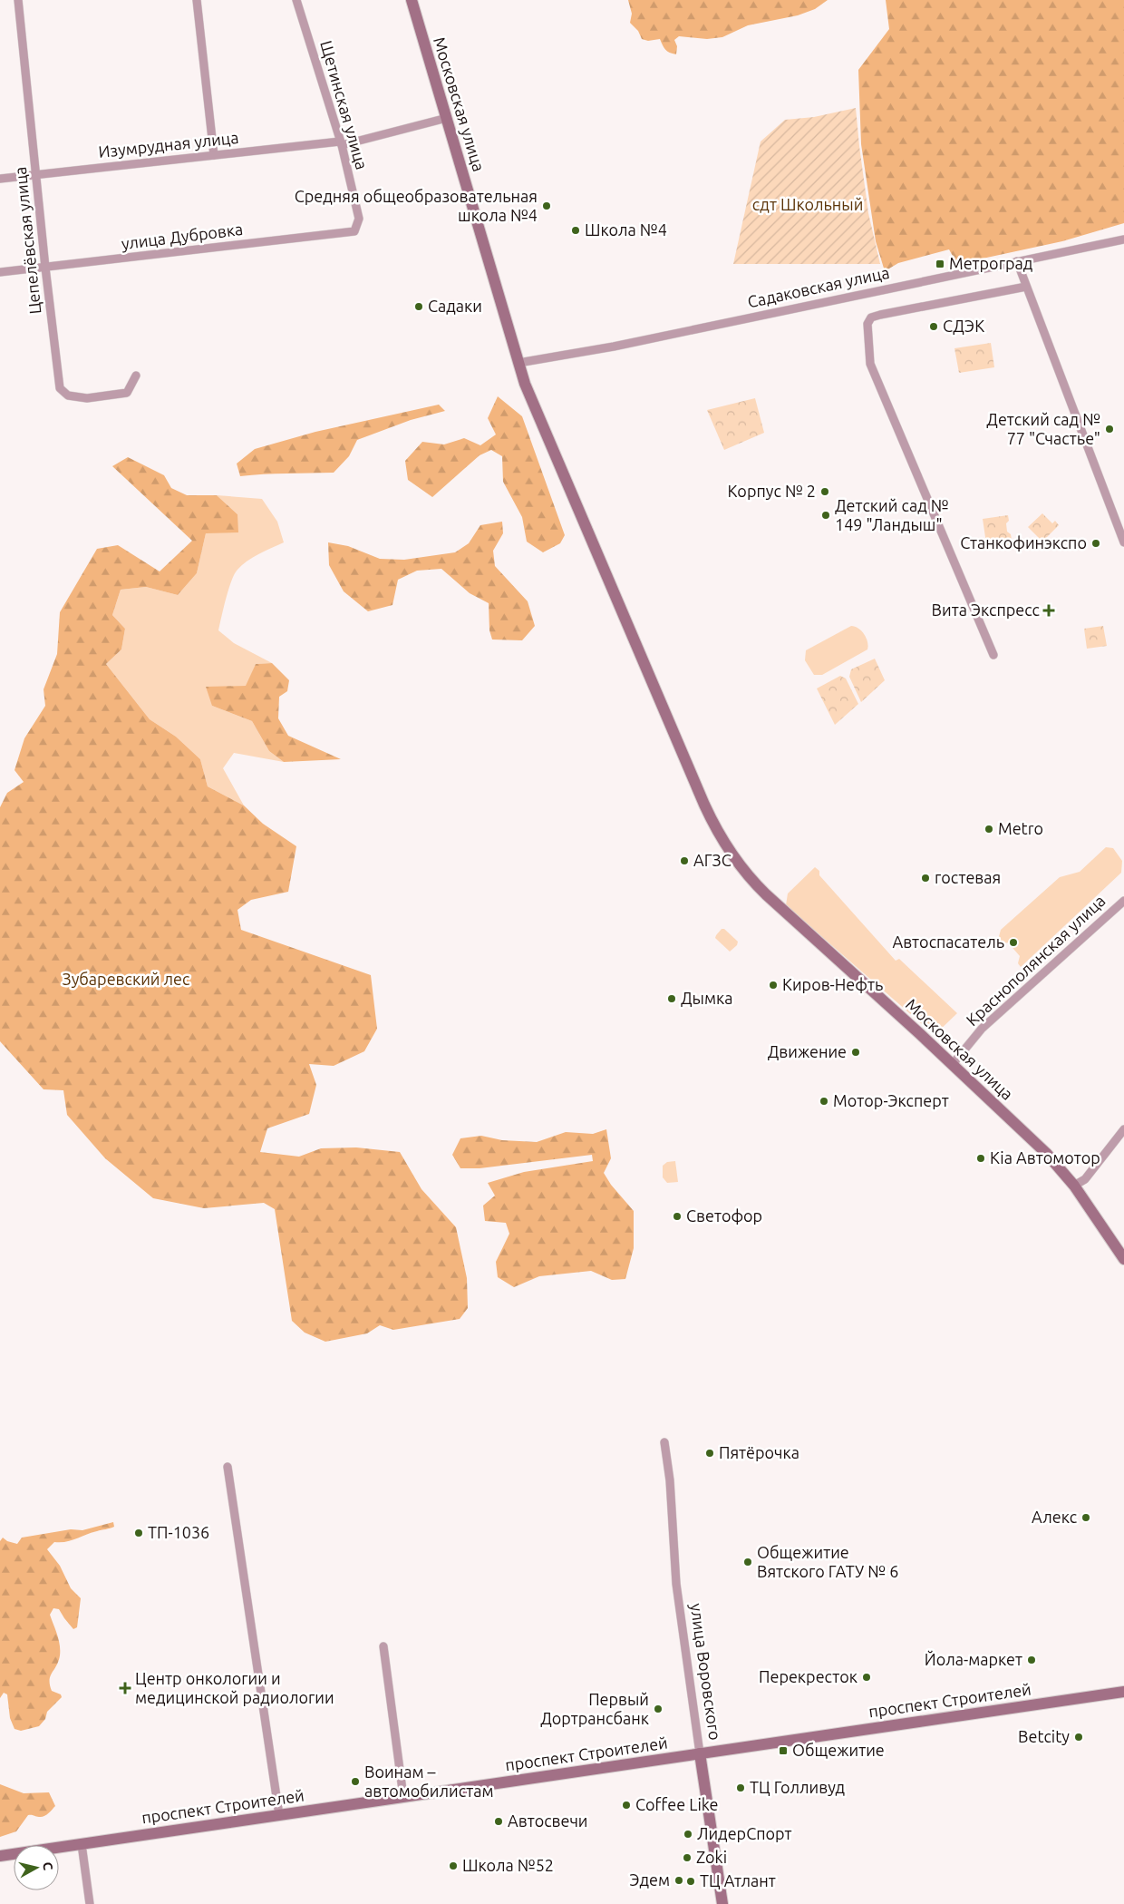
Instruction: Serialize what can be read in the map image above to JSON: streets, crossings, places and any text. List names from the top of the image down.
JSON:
{
  "streets": {
    "main road": ["Московская улица", "улица Воровского", "проспект Строителей"],
    "street": [
      "Щетинская улица",
      "Изумрудная улица",
      "улица Дубровка",
      "Цепелёвская улица",
      "Садаковская улица",
      "Краснополянская улица"
    ]
  },
  "crossings": [
    ["Московская улица", "Изумрудная улица"],
    ["Московская улица", "Садаковская улица"],
    ["Московская улица", "Краснополянская улица"],
    ["Щетинская улица", "Изумрудная улица"],
    ["Щетинская улица", "улица Дубровка"],
    ["Изумрудная улица", "Цепелёвская улица"],
    ["улица Дубровка", "Цепелёвская улица"],
    ["улица Воровского", "проспект Строителей"]
  ],
  "parks": ["сдт Школьный", "Зубаревский лес"],
  "places": {
    "other": [
      "Средняя общеобразовательная школа №4",
      "Школа №4",
      "Садаки",
      "СДЭК",
      "Детский сад № 77 \"Счастье\"",
      "Корпус № 2",
      "Детский сад № 149 \"Ландыш\"",
      "Станкофинэкспо",
      "Metro",
      "АГЗС",
      "гостевая",
      "Автоспасатель",
      "Киров-Нефть",
      "Дымка",
      "Движение",
      "Мотор-Эксперт",
      "Kia Автомотор",
      "Светофор",
      "Пятёрочка",
      "Алекс",
      "ТП-1036",
      "Общежитие Вятского ГАТУ № 6",
      "Йола-маркет",
      "Перекресток",
      "Первый Дортрансбанк",
      "Betcity",
      "Воинам – автомобилистам",
      "ТЦ Голливуд",
      "Coffee Like",
      "Автосвечи",
      "ЛидерСпорт",
      "Zoki",
      "Школа №52",
      "Эдем",
      "ТЦ Атлант"
    ],
    "transit": ["Метроград", "Общежитие"],
    "health": ["Вита Экспресс", "Центр онкологии и медицинской радиологии"]
  },
  "north": "right"
}
